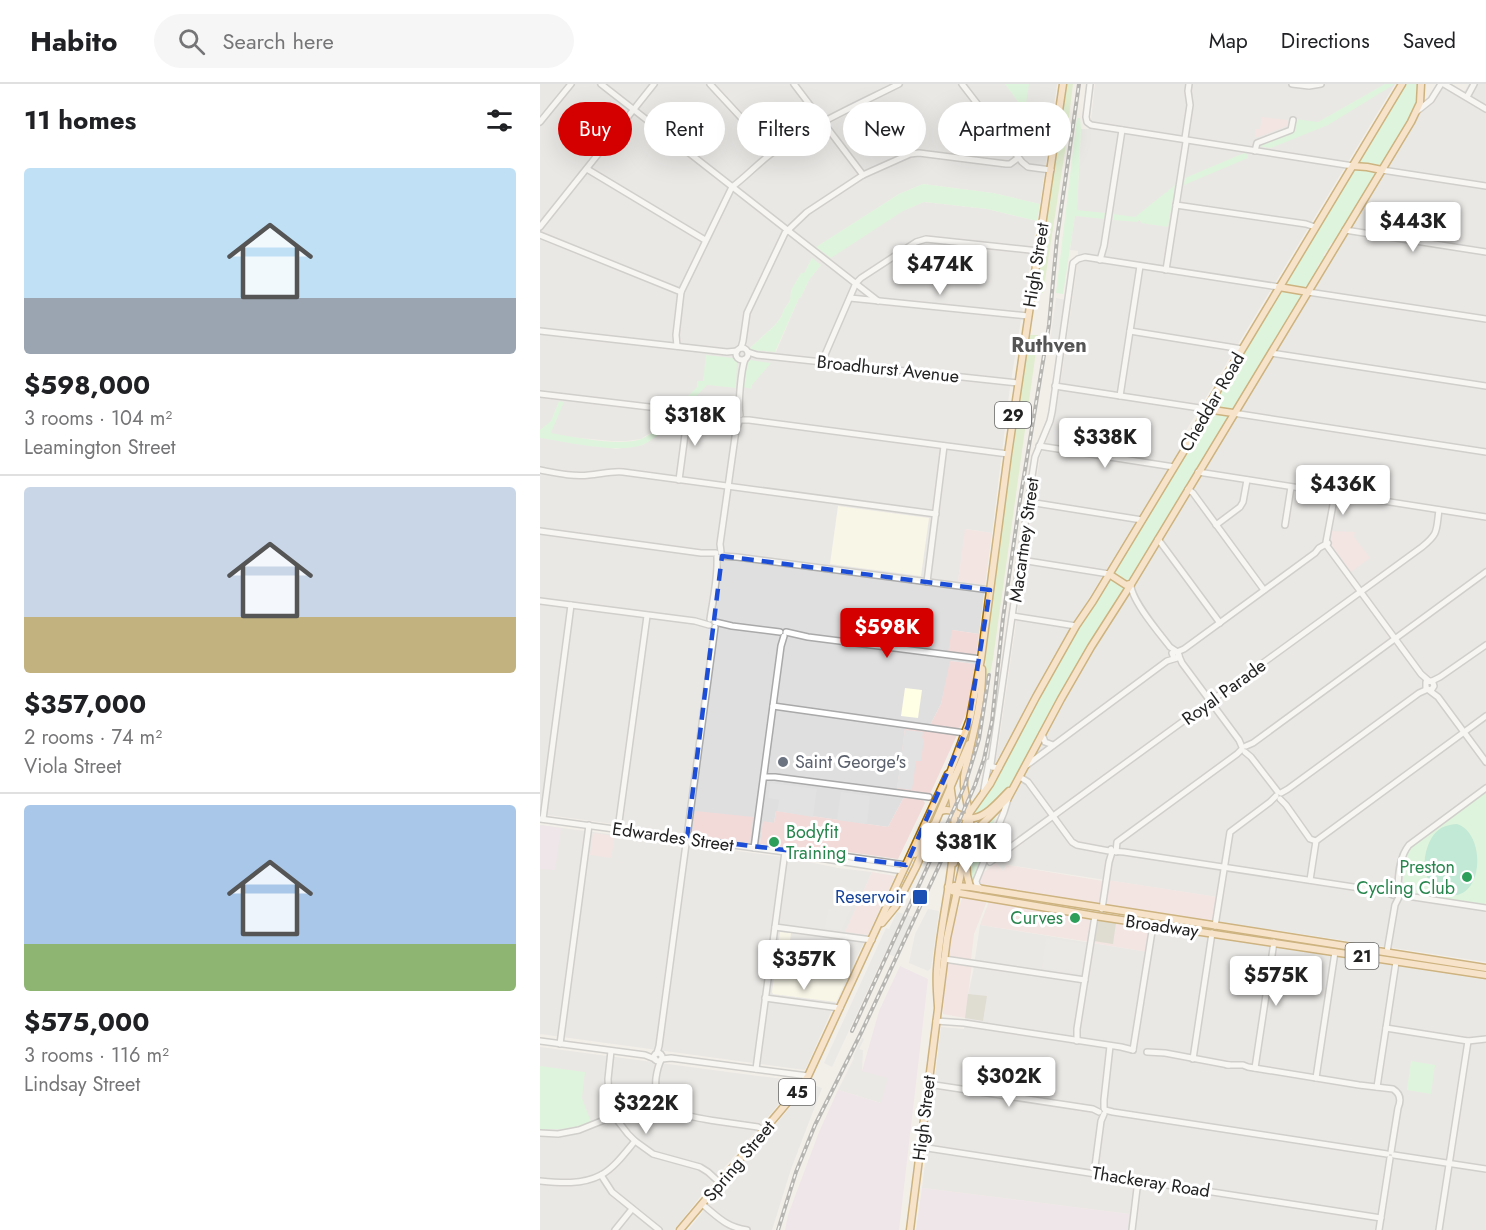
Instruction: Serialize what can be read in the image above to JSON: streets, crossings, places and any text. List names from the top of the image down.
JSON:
{
  "streets": {
    "main road": [
      "High Street",
      "Cheddar Road",
      "29",
      "Broadway",
      "21",
      "45",
      "Spring Street"
    ],
    "street": [
      "Broadhurst Avenue",
      "Macartney Street",
      "Royal Parade",
      "Edwardes Street",
      "Thackeray Road"
    ]
  },
  "crossings": [
    ["High Street", "Broadhurst Avenue"],
    ["High Street", "Cheddar Road"],
    ["High Street", "Broadway"],
    ["High Street", "Spring Street"],
    ["High Street", "Thackeray Road"],
    ["Cheddar Road", "Macartney Street"],
    ["Cheddar Road", "Broadway"],
    ["Edwardes Street", "Spring Street"]
  ],
  "districts": ["Ruthven"],
  "places": {
    "other": [
      "Saint George's",
      "Bodyfit Training",
      "Preston Cycling Club",
      "Curves"
    ],
    "transit": ["Reservoir"]
  },
  "page": {
    "header": "Habito",
    "search": "Search here",
    "nav": ["Map", "Directions", "Saved"],
    "heading": "11 homes",
    "chip": [
      "Buy",
      "Rent",
      "Filters",
      "New",
      "Apartment"
    ],
    "list": [
      {
        "name": "$598,000",
        "note": "3 rooms · 104 m² · Leamington Street"
      },
      {
        "name": "$357,000",
        "note": "2 rooms · 74 m² · Viola Street"
      },
      {
        "name": "$575,000",
        "note": "3 rooms · 116 m² · Lindsay Street"
      }
    ],
    "price": [
      "$443K",
      "$474K",
      "$318K",
      "$338K",
      "$436K",
      "$598K",
      "$381K",
      "$357K",
      "$575K",
      "$302K",
      "$322K"
    ]
  }
}
